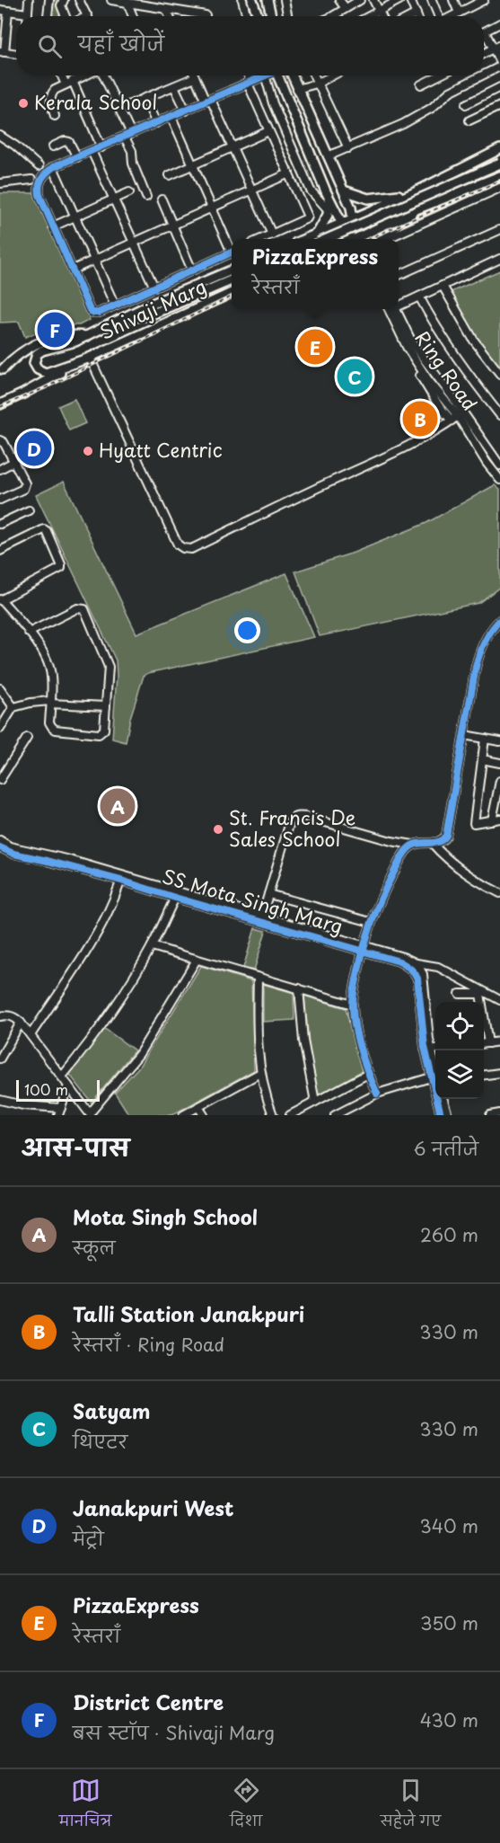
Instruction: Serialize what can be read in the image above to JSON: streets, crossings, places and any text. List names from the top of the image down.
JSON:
{
  "streets": {
    "main road": ["Shivaji Marg"],
    "street": ["Ring Road", "SS Mota Singh Marg"]
  },
  "places": ["Kerala School", "Hyatt Centric", "St. Francis De Sales School"],
  "scale_bar": "100 m",
  "page": {
    "search": "यहाँ खोजें",
    "popup": ["PizzaExpress", "रेस्तराँ"],
    "pins": [
      "F",
      "E",
      "C",
      "B",
      "D",
      "A"
    ],
    "scale": "100 m",
    "heading": ["आस-पास", "6 नतीजे"],
    "list": [
      {
        "mark": "A",
        "name": "Mota Singh School",
        "note": "स्कूल",
        "value": "260 m"
      },
      {
        "mark": "B",
        "name": "Talli Station Janakpuri",
        "note": "रेस्तराँ · Ring Road",
        "value": "330 m"
      },
      {
        "mark": "C",
        "name": "Satyam",
        "note": "थिएटर",
        "value": "330 m"
      },
      {
        "mark": "D",
        "name": "Janakpuri West",
        "note": "मेट्रो",
        "value": "340 m"
      },
      {
        "mark": "E",
        "name": "PizzaExpress",
        "note": "रेस्तराँ",
        "value": "350 m"
      },
      {
        "mark": "F",
        "name": "District Centre",
        "note": "बस स्टॉप · Shivaji Marg",
        "value": "430 m"
      }
    ],
    "nav": ["मानचित्र", "दिशा", "सहेजे गए"]
  }
}
